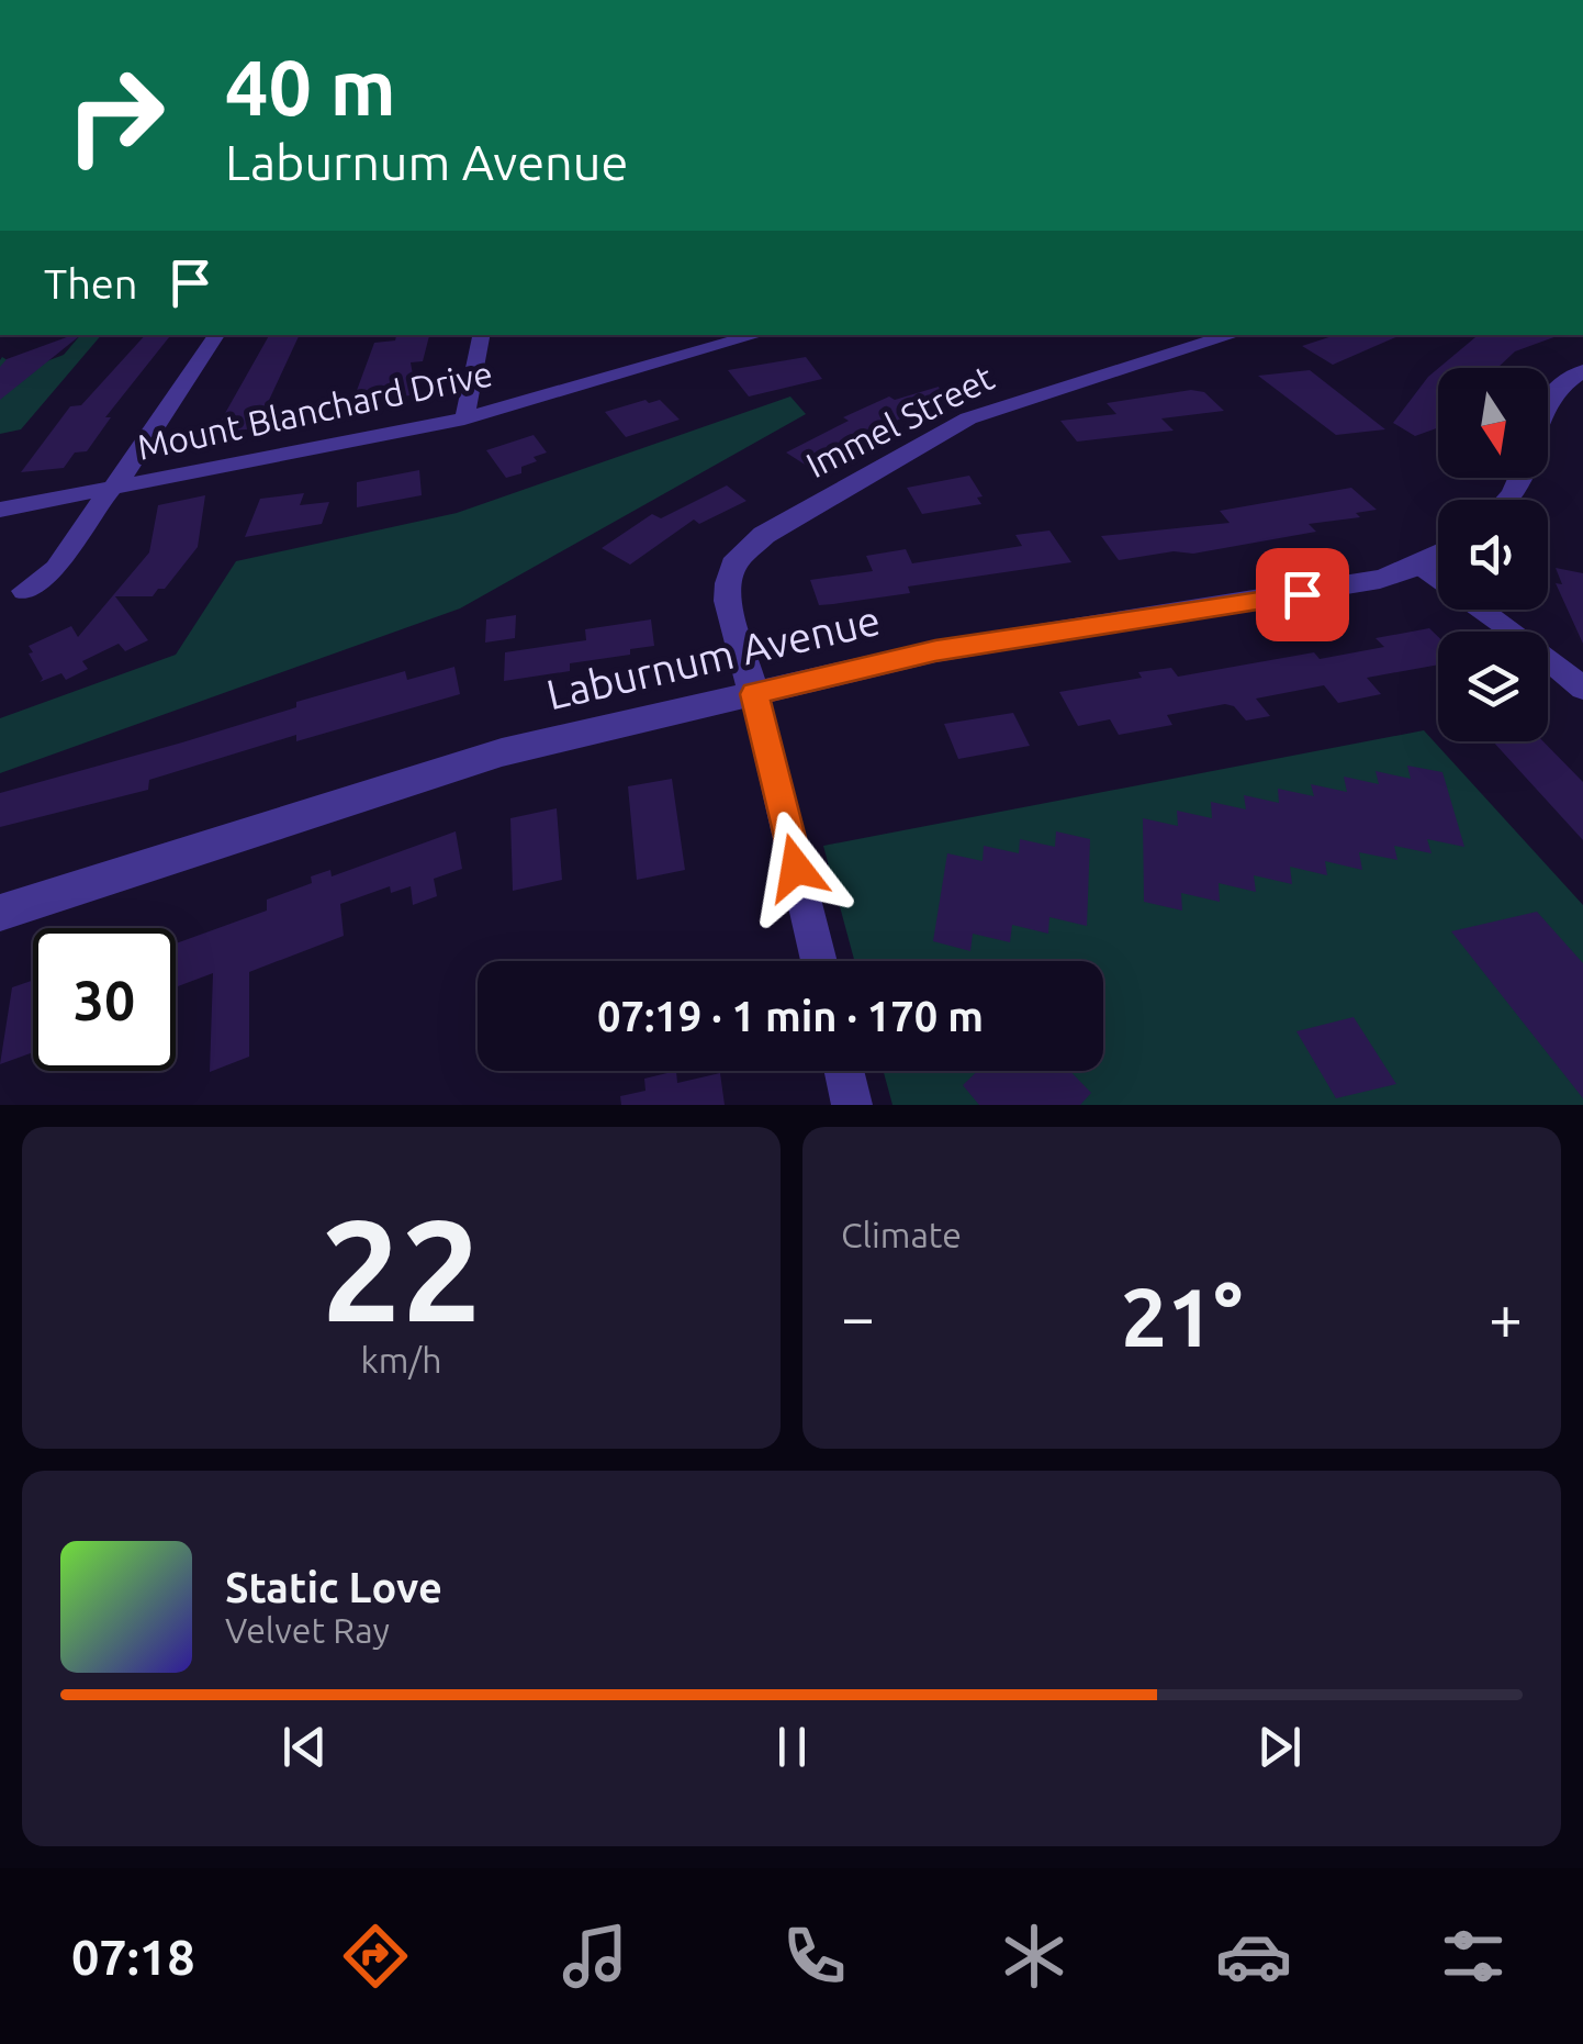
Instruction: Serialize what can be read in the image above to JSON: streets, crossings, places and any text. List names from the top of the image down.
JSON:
{
  "streets": {
    "street": ["Mount Blanchard Drive", "Immel Street", "Laburnum Avenue"]
  },
  "crossings": [
    ["Immel Street", "Laburnum Avenue"]
  ],
  "north": "bottom",
  "page": {
    "turn": ["40 m", "Laburnum Avenue"],
    "then": "Then",
    "limit": "30",
    "trip": "07:19 · 1 min · 170 m",
    "tile": [
      ["22", "km/h"],
      "Climate"
    ],
    "heat": ["−", "21°", "+"],
    "song": ["Static Love", "Velvet Ray"],
    "tabs": "07:18"
  }
}
